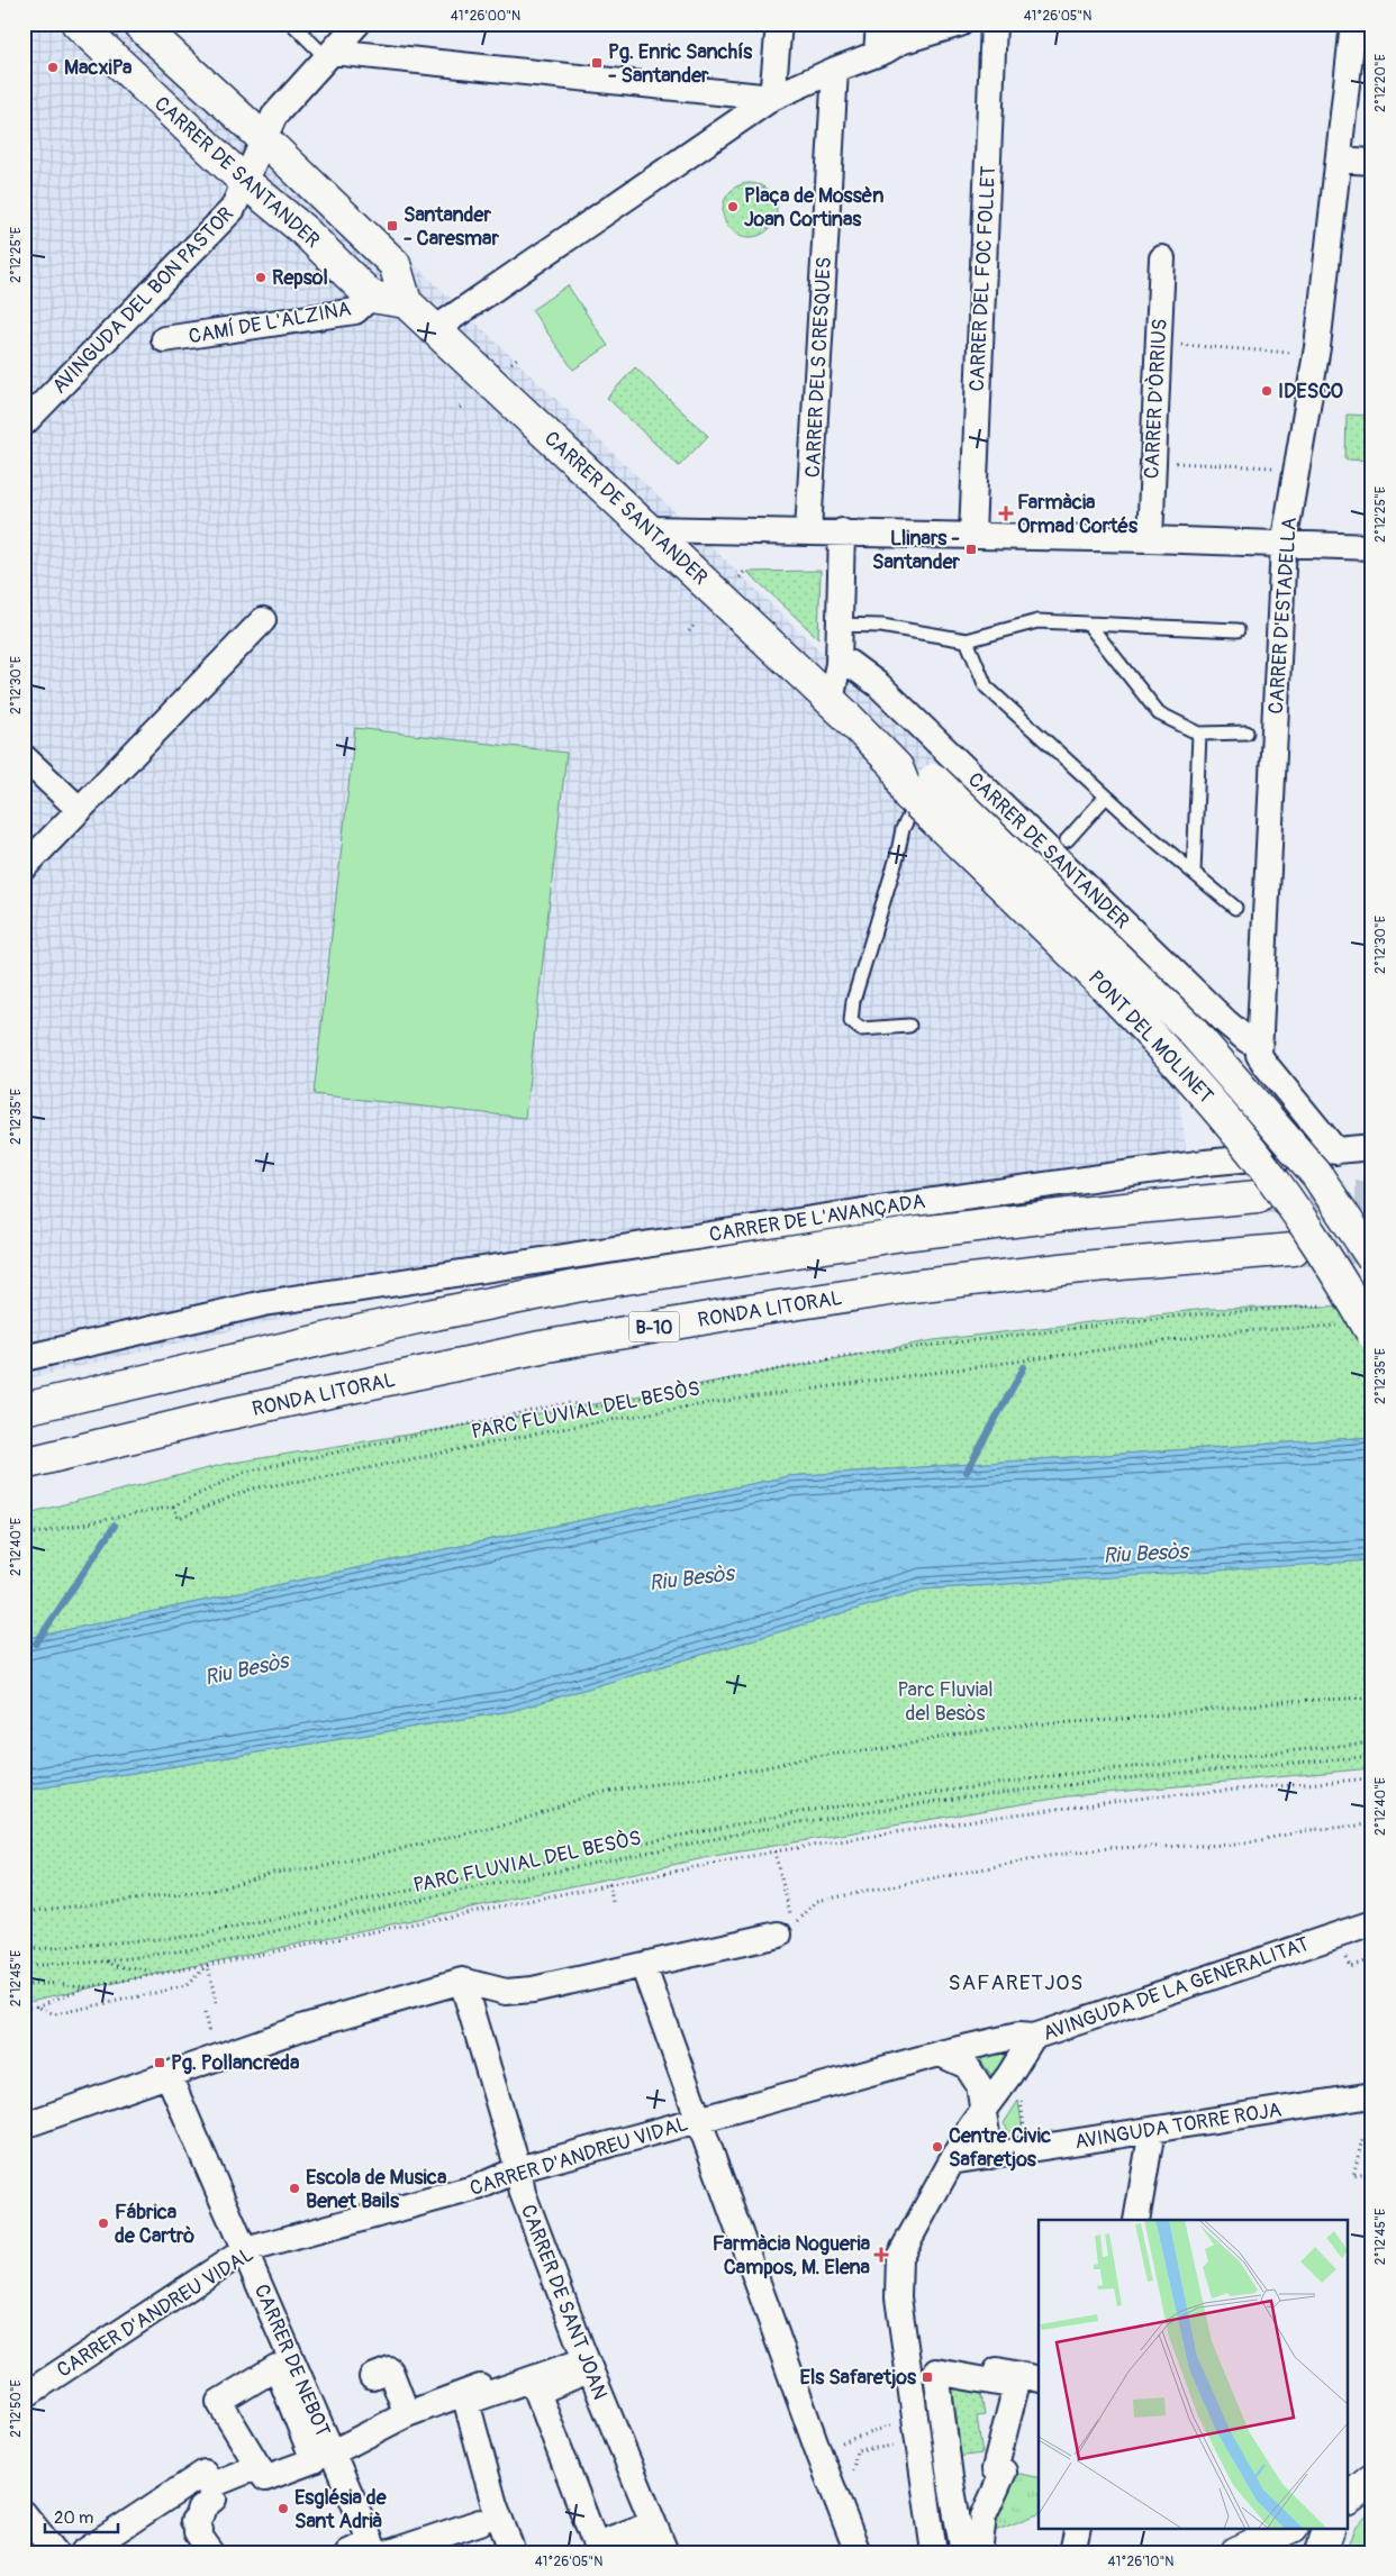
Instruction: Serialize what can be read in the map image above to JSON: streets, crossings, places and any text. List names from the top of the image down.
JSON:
{
  "streets": {
    "main road": [
      "CARRER DE SANTANDER",
      "PONT DEL MOLINET",
      "RONDA LITORAL",
      "B-10"
    ],
    "street": [
      "CARRER DEL FOC FOLLET",
      "AVINGUDA DEL BON PASTOR",
      "CAMÍ DE L'ALZINA",
      "CARRER DELS CRESQUES",
      "CARRER D'ÒRRIUS",
      "CARRER D'ESTADELLA",
      "CARRER DE L'AVANÇADA",
      "AVINGUDA DE LA GENERALITAT",
      "AVINGUDA TORRE ROJA",
      "CARRER D'ANDREU VIDAL",
      "CARRER DE SANT JOAN",
      "CARRER DE NEBOT"
    ],
    "path": ["PARC FLUVIAL DEL BESÒS"]
  },
  "crossings": [
    ["CARRER DE SANTANDER", "AVINGUDA DEL BON PASTOR"],
    ["CARRER DE SANTANDER", "CAMÍ DE L'ALZINA"],
    ["CARRER DE SANTANDER", "PONT DEL MOLINET"],
    ["CARRER D'ESTADELLA", "CARRER DE L'AVANÇADA"],
    ["AVINGUDA DE LA GENERALITAT", "AVINGUDA TORRE ROJA"],
    ["AVINGUDA DE LA GENERALITAT", "CARRER D'ANDREU VIDAL"],
    ["CARRER D'ANDREU VIDAL", "CARRER DE SANT JOAN"],
    ["CARRER D'ANDREU VIDAL", "CARRER DE NEBOT"]
  ],
  "districts": ["SAFARETJOS"],
  "water": ["Riu Besòs"],
  "parks": ["Parc Fluvial del Besòs"],
  "places": {
    "transit": [
      "Pg. Enric Sanchís - Santander",
      "Santander - Caresmar",
      "Llinars - Santander",
      "Pg. Pollancreda",
      "Els Safaretjos"
    ],
    "other": [
      "MacxiPa",
      "Plaça de Mossèn Joan Cortinas",
      "Repsol",
      "IDESCO",
      "Centre Civic Safaretjos",
      "Escola de Musica Benet Bails",
      "Fábrica de Cartrò",
      "Església de Sant Adrià"
    ],
    "health": ["Farmàcia Ormad Cortés", "Farmàcia Nogueria Campos, M. Elena"]
  },
  "scale_bar": "20 m",
  "coordinates": [
    "41°26'00\"N",
    "41°26'05\"N",
    "2°12'20\"E",
    "2°12'25\"E",
    "2°12'30\"E",
    "2°12'35\"E",
    "2°12'40\"E",
    "2°12'45\"E",
    "2°12'50\"E",
    "41°26'10\"N"
  ]
}
